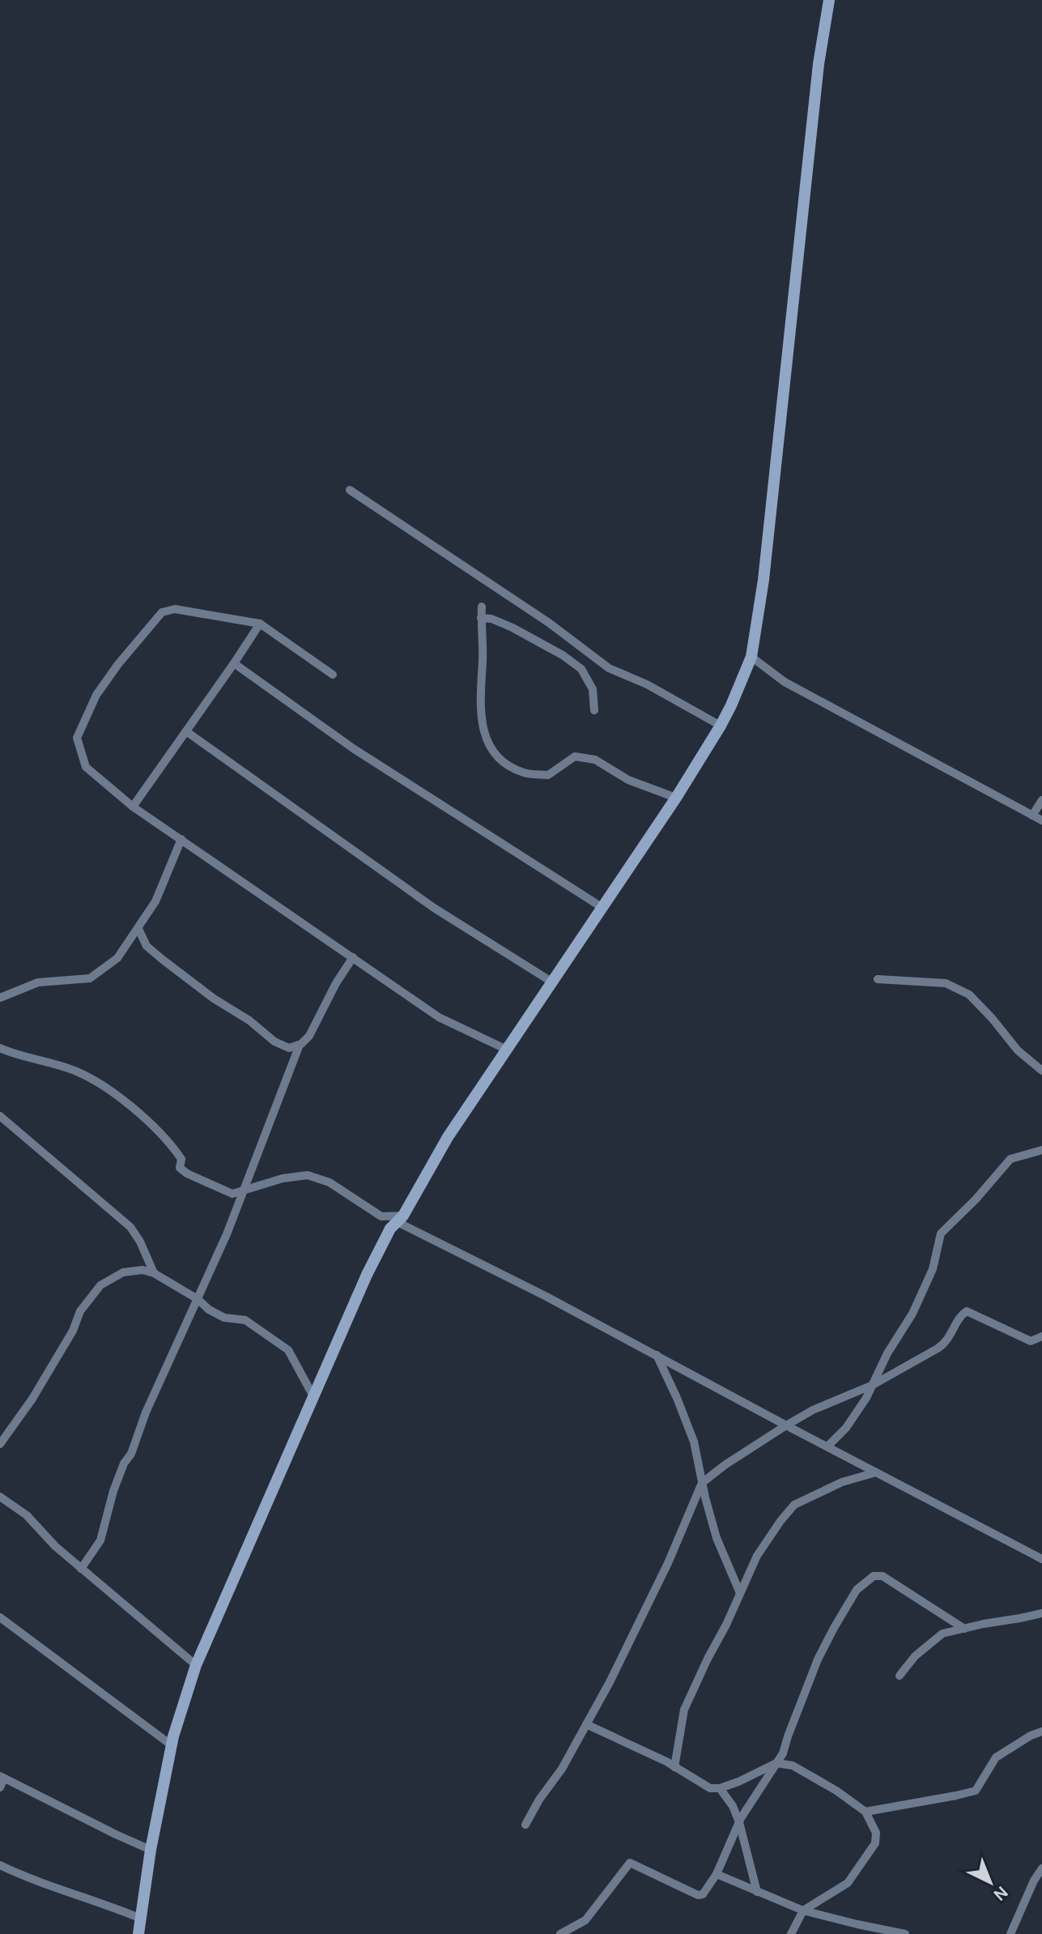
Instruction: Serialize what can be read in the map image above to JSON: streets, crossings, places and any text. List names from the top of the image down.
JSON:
{
  "north": "bottom right"
}
